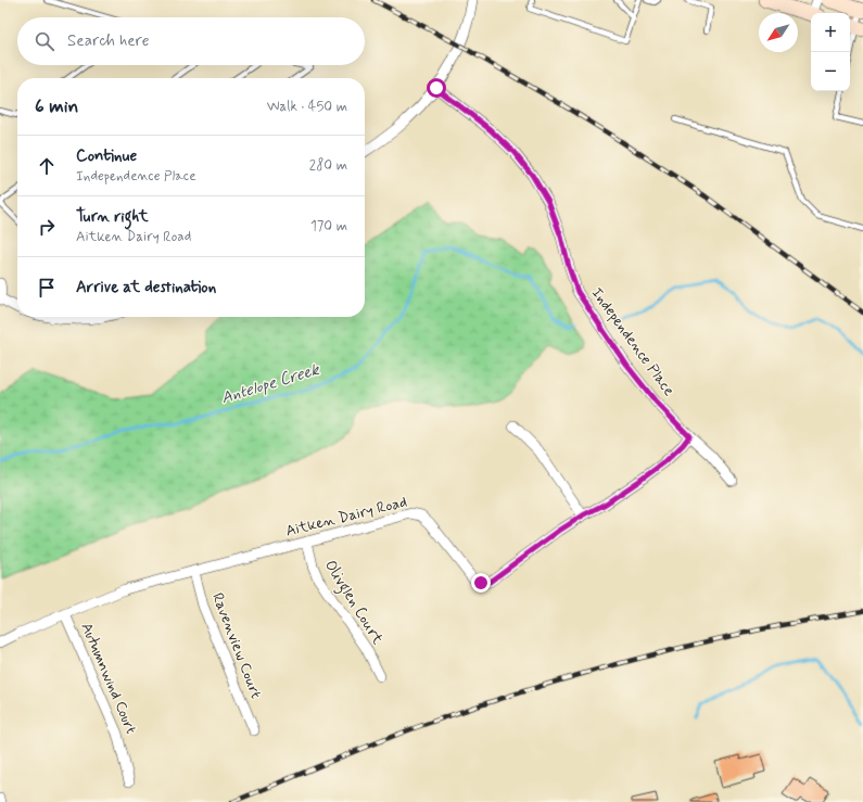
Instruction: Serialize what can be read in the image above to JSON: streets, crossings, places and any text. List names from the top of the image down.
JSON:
{
  "streets": {
    "street": [
      "Independence Place",
      "Aitken Dairy Road",
      "Olivglen Court",
      "Ravenview Court",
      "Autumnwind Court"
    ]
  },
  "crossings": [
    ["Independence Place", "Aitken Dairy Road"],
    ["Aitken Dairy Road", "Olivglen Court"],
    ["Aitken Dairy Road", "Ravenview Court"],
    ["Aitken Dairy Road", "Autumnwind Court"]
  ],
  "water": ["Antelope Creek"],
  "north": "bottom left",
  "page": {
    "map_buttons": ["+", "−"],
    "search": "Search here",
    "heading": ["6 min", "Walk · 450 m"],
    "list": [
      ["Continue", "Independence Place", "280 m"],
      ["Turn right", "Aitken Dairy Road", "170 m"],
      "Arrive at destination"
    ]
  }
}
